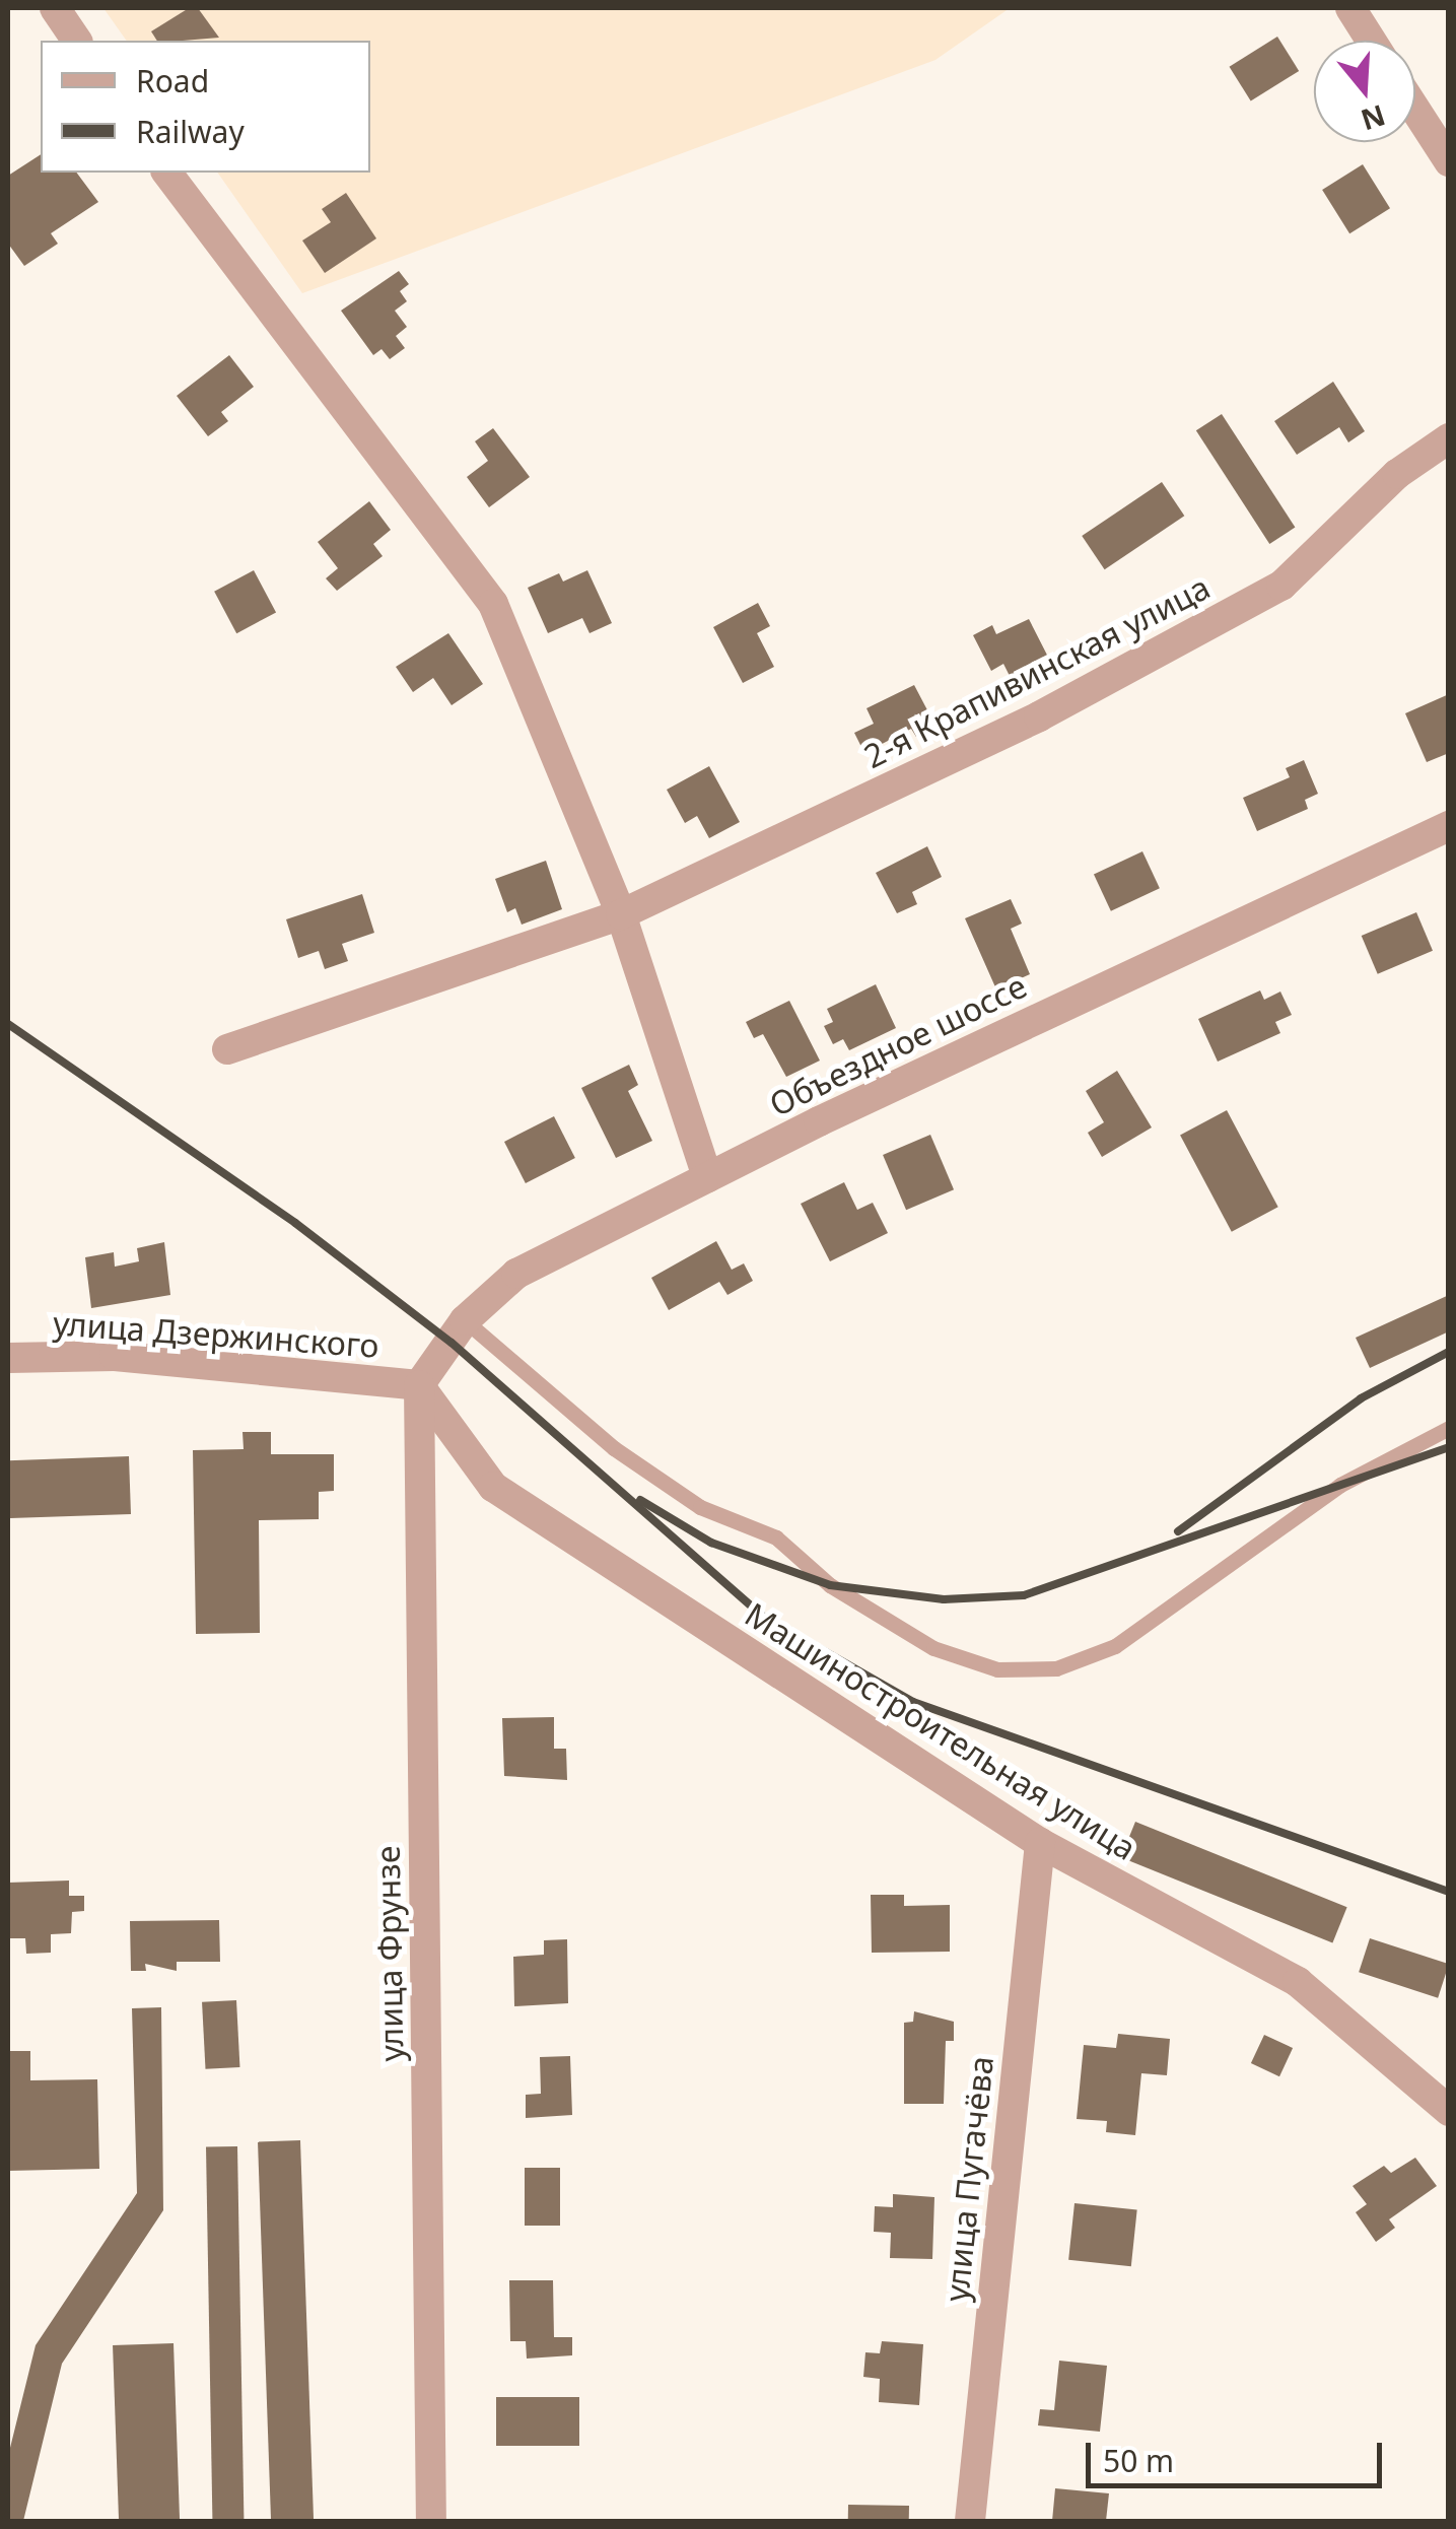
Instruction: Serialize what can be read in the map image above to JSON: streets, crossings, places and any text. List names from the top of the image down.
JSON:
{
  "streets": {
    "street": [
      "2-я Крапивинская улица",
      "Объездное шоссе",
      "улица Дзержинского",
      "Машиностроительная улица",
      "улица Фрунзе",
      "улица Пугачёва"
    ]
  },
  "crossings": [
    ["Объездное шоссе", "улица Дзержинского"],
    ["Объездное шоссе", "Машиностроительная улица"],
    ["Объездное шоссе", "улица Фрунзе"],
    ["улица Дзержинского", "Машиностроительная улица"],
    ["улица Дзержинского", "улица Фрунзе"],
    ["Машиностроительная улица", "улица Фрунзе"],
    ["Машиностроительная улица", "улица Пугачёва"]
  ],
  "legend": ["Road", "Railway"],
  "scale_bar": "50 m",
  "north": "bottom"
}
